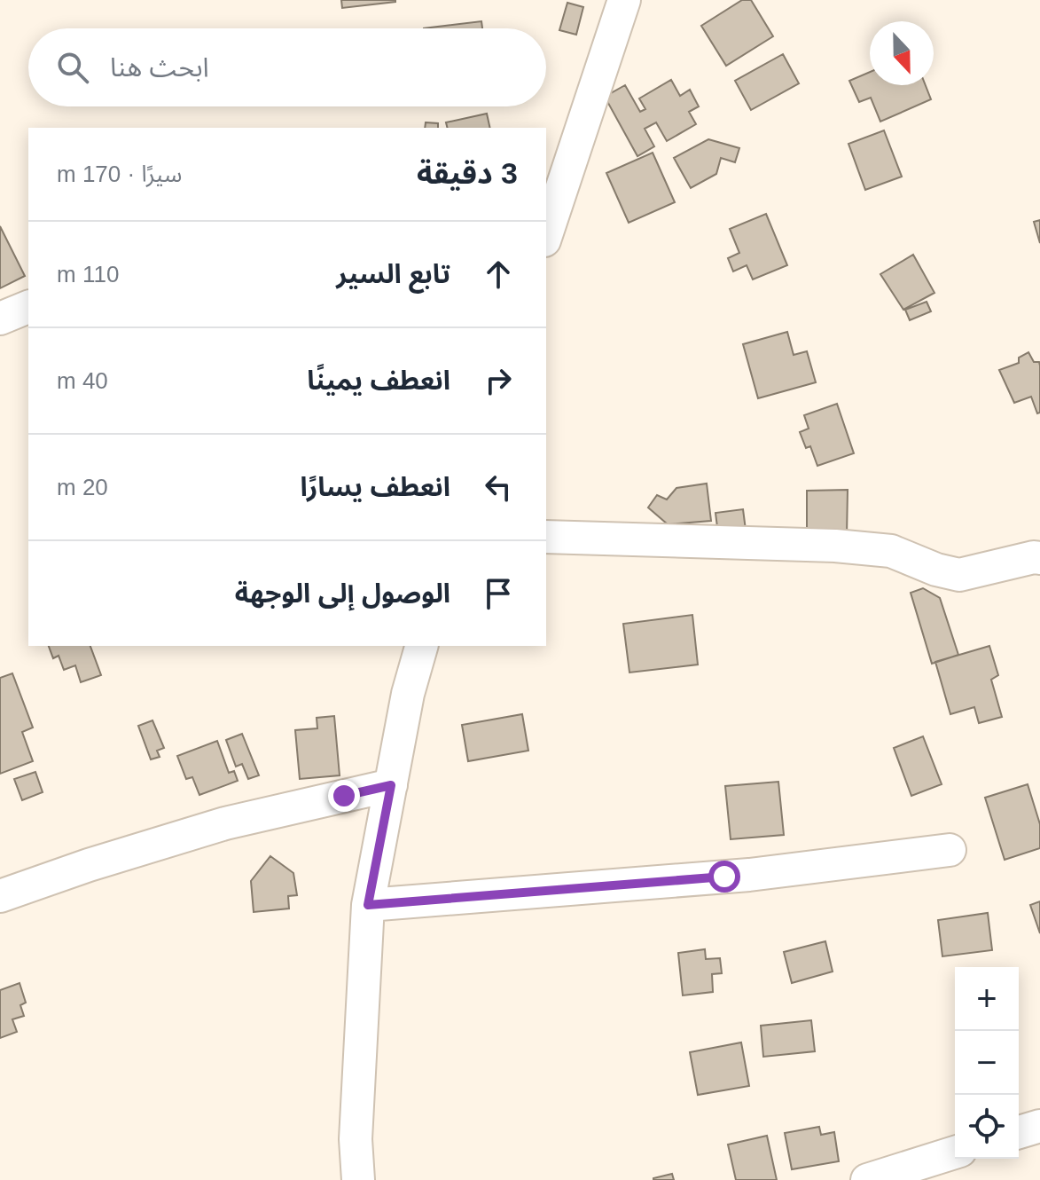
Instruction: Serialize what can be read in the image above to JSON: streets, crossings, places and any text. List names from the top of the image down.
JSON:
{
  "north": "bottom",
  "page": {
    "search": "ابحث هنا",
    "heading": ["3 دقيقة", "سيرًا · 170 m"],
    "list": [
      ["تابع السير", "110 m"],
      ["انعطف يمينًا", "40 m"],
      ["انعطف يسارًا", "20 m"],
      "الوصول إلى الوجهة"
    ],
    "map_buttons": ["+", "−"]
  }
}
